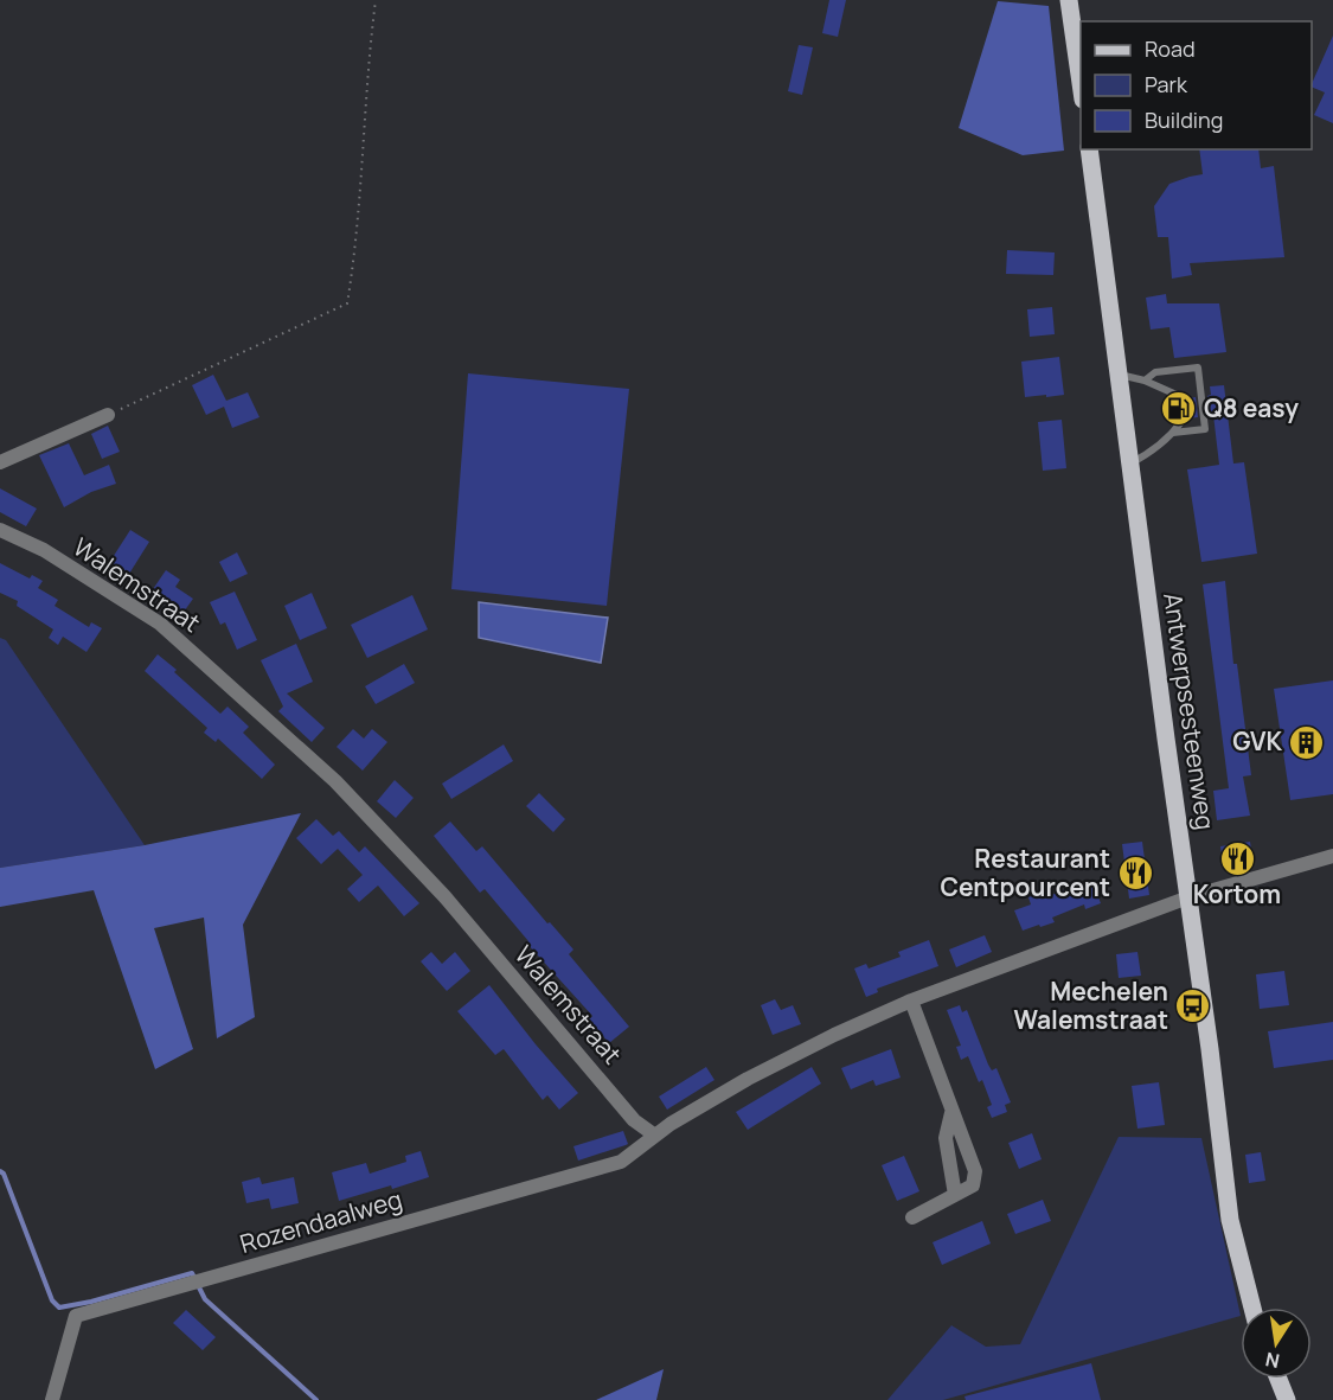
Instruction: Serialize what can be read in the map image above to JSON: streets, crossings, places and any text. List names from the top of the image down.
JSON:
{
  "streets": {
    "main road": ["Antwerpsesteenweg"],
    "street": ["Walemstraat", "Rozendaalweg"]
  },
  "crossings": [
    ["Walemstraat", "Rozendaalweg"]
  ],
  "places": {
    "fuel station": ["Q8 easy"],
    "building": ["GVK"],
    "restaurant": ["Kortom", "Restaurant Centpourcent"],
    "bus stop": ["Mechelen Walemstraat"]
  },
  "legend": ["Road", "Park", "Building"],
  "north": "bottom"
}
